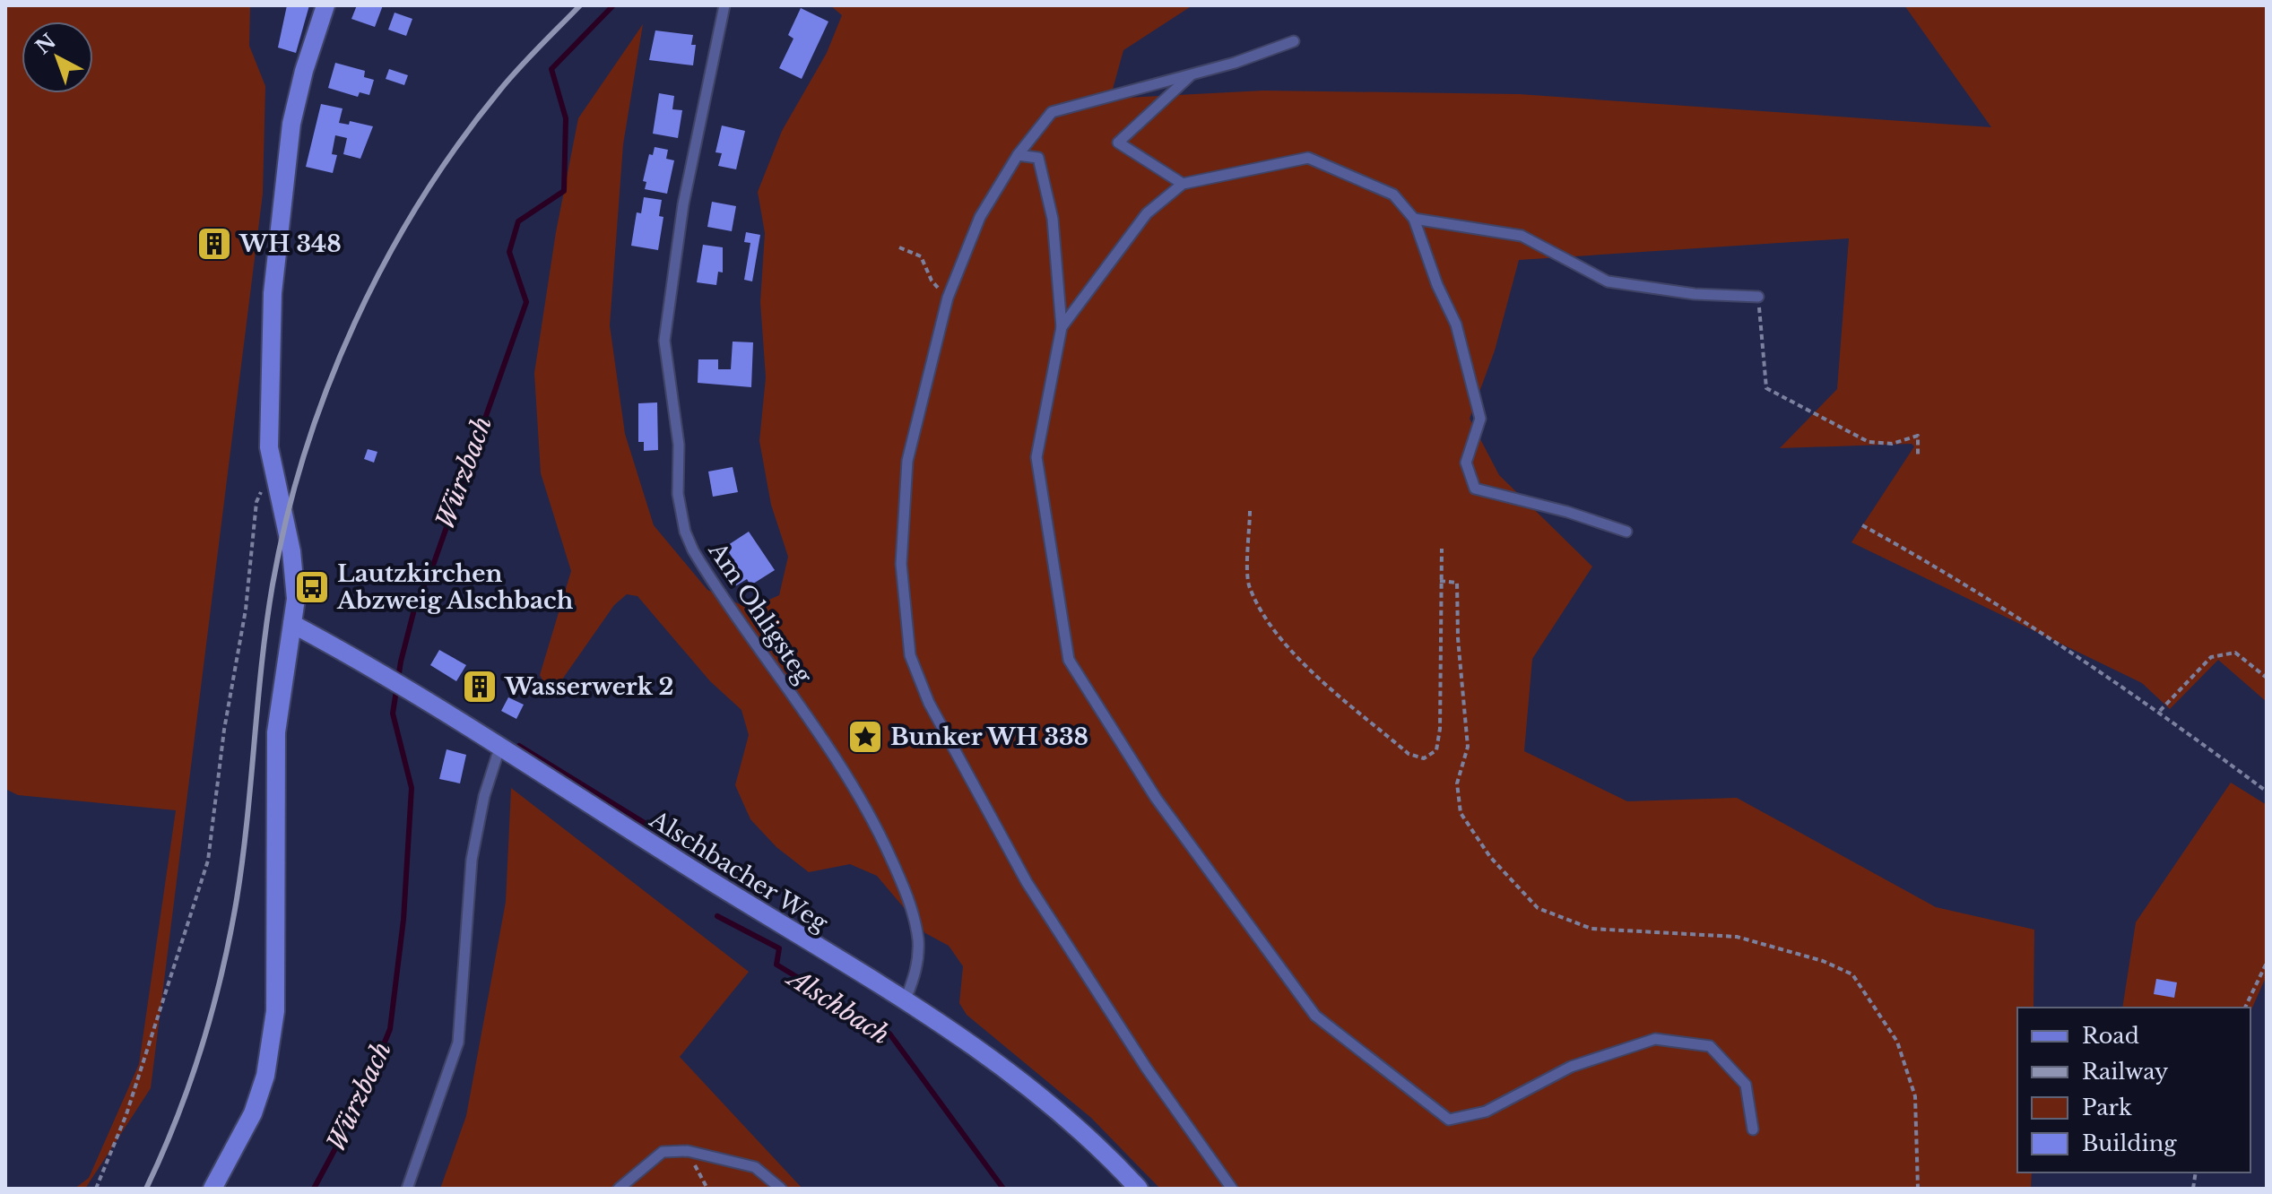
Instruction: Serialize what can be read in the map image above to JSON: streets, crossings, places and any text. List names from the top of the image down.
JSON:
{
  "streets": {
    "main road": ["Alschbacher Weg"],
    "lane": ["Am Ohligsteg"]
  },
  "crossings": [
    ["Am Ohligsteg", "Alschbacher Weg"]
  ],
  "water": ["Würzbach", "Alschbach"],
  "places": {
    "building": ["WH 348", "Wasserwerk 2"],
    "bus stop": ["Lautzkirchen Abzweig Alschbach"],
    "place": ["Bunker WH 338"]
  },
  "legend": [
    "Road",
    "Railway",
    "Park",
    "Building"
  ],
  "north": "top left"
}
